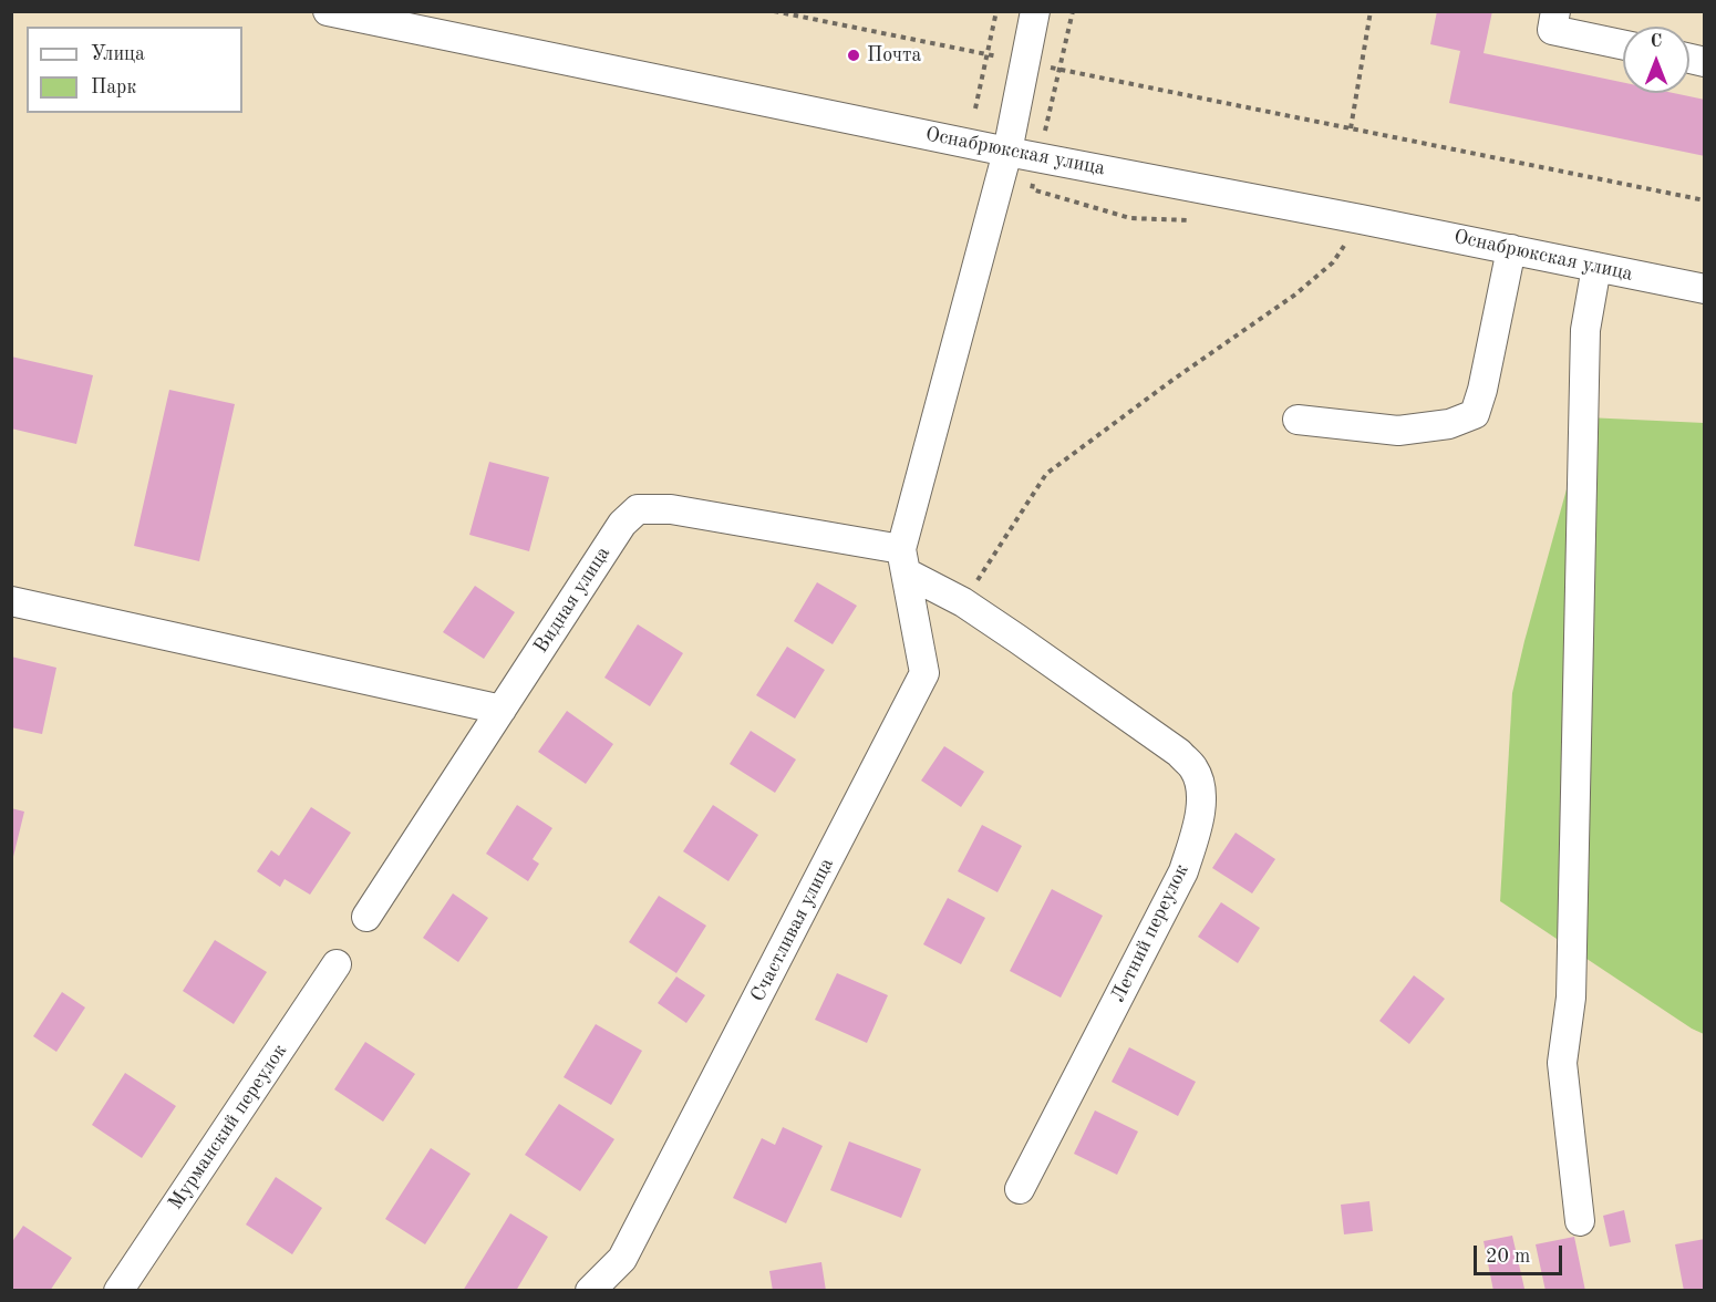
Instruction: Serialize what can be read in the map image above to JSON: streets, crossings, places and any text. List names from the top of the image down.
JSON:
{
  "streets": {
    "street": [
      "Оснабрюкская улица",
      "Видная улица",
      "Счастливая улица",
      "Летний переулок",
      "Мурманский переулок"
    ]
  },
  "crossings": [
    ["Видная улица", "Счастливая улица"],
    ["Видная улица", "Летний переулок"],
    ["Счастливая улица", "Летний переулок"]
  ],
  "places": ["Почта"],
  "legend": ["Улица", "Парк"],
  "scale_bar": "20 m",
  "north": "top"
}
